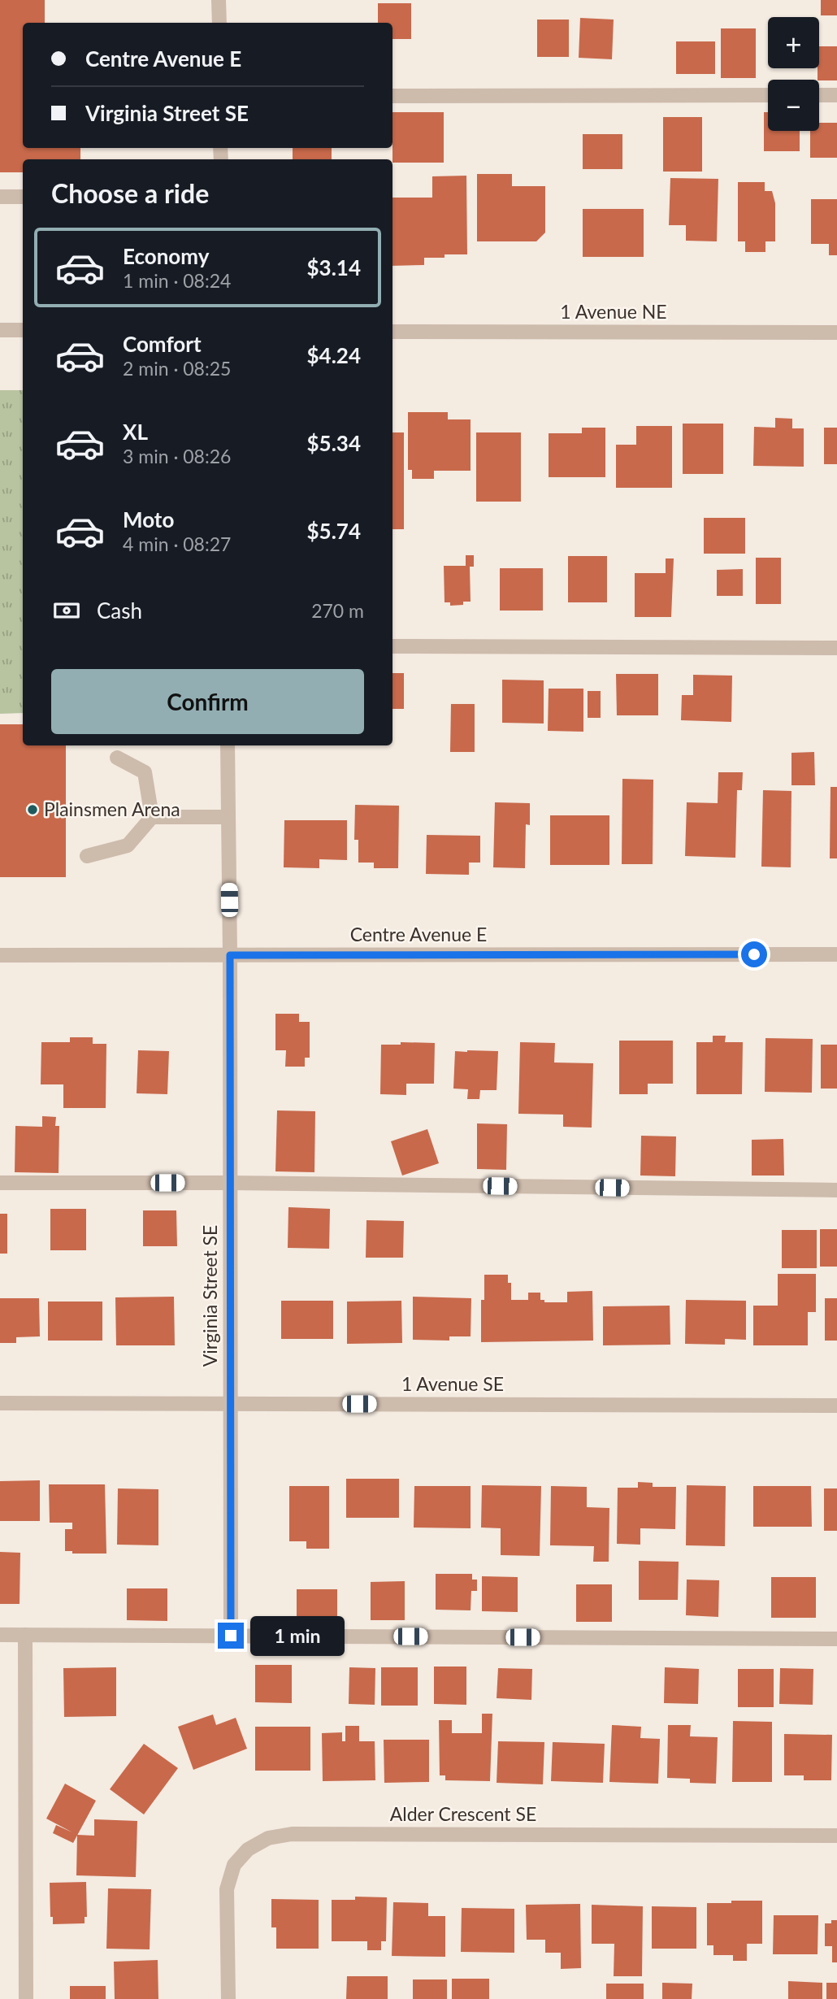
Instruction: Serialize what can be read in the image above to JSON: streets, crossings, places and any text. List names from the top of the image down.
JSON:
{
  "streets": {
    "street": [
      "1 Avenue NE",
      "Centre Avenue E",
      "Virginia Street SE",
      "1 Avenue SE",
      "Alder Crescent SE"
    ]
  },
  "crossings": [
    ["Centre Avenue E", "Virginia Street SE"],
    ["Virginia Street SE", "1 Avenue SE"]
  ],
  "places": ["Plainsmen Arena"],
  "page": {
    "map_buttons": ["+", "−"],
    "banner": ["Centre Avenue E", "Virginia Street SE"],
    "heading": "Choose a ride",
    "list": [
      {
        "name": "Economy",
        "note": "1 min · 08:24",
        "value": "$3.14"
      },
      {
        "name": "Comfort",
        "note": "2 min · 08:25",
        "value": "$4.24"
      },
      {
        "name": "XL",
        "note": "3 min · 08:26",
        "value": "$5.34"
      },
      {
        "name": "Moto",
        "note": "4 min · 08:27",
        "value": "$5.74"
      }
    ],
    "pay": ["Cash", "270 m"],
    "buttons": "Confirm",
    "bubble": "1 min"
  }
}
